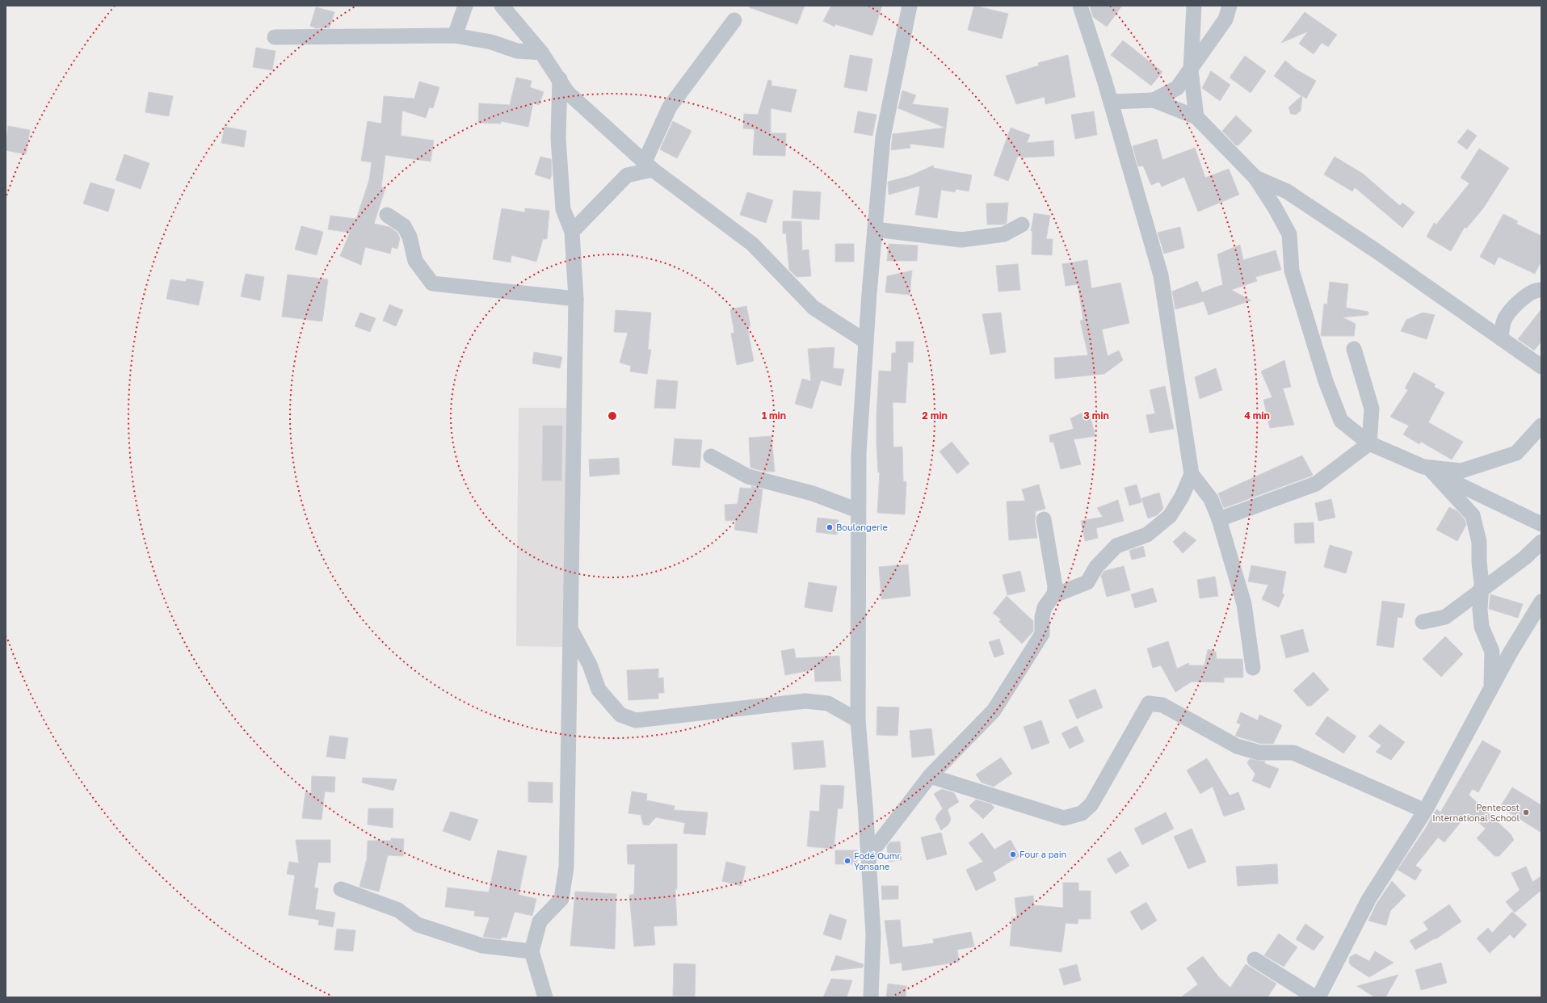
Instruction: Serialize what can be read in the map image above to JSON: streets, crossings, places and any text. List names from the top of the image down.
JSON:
{
  "places": [
    "Boulangerie",
    "Pentecost International School",
    "Four a pain",
    "Fodé Oumr Yansane"
  ],
  "rings": [
    "1 min",
    "2 min",
    "3 min",
    "4 min"
  ]
}
